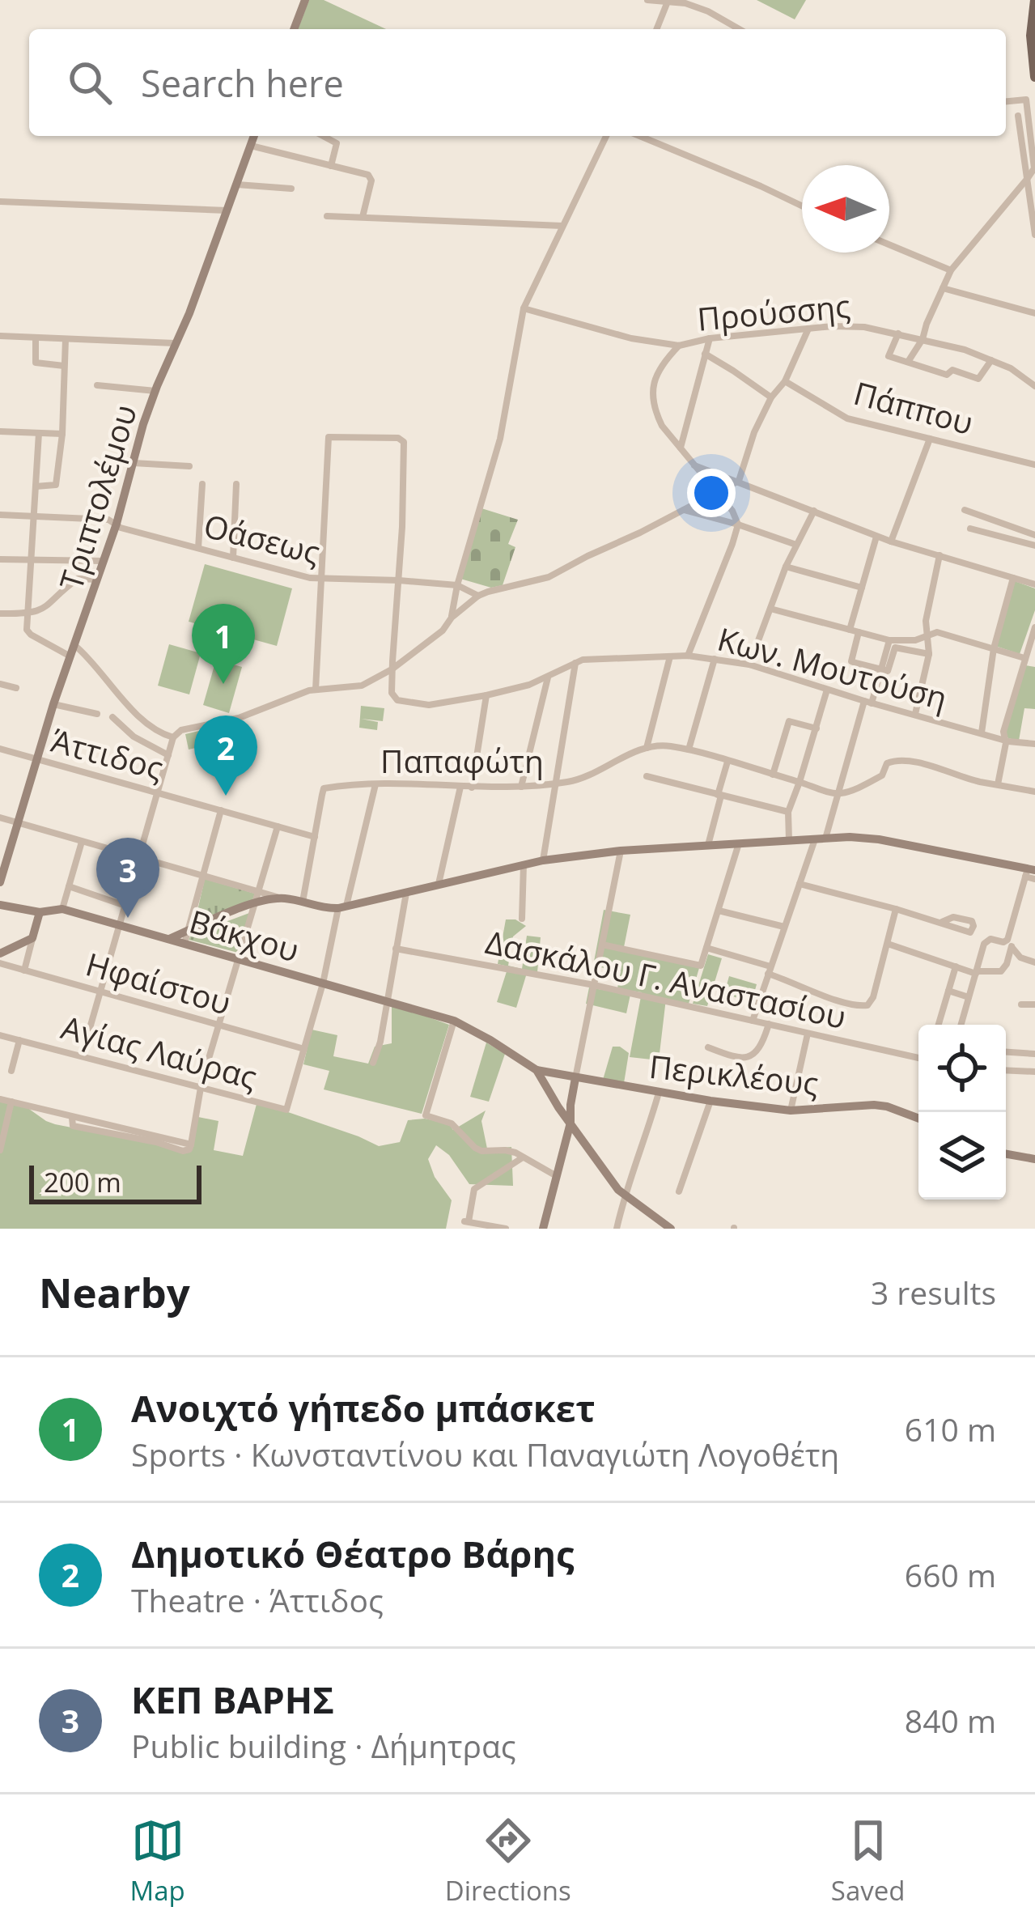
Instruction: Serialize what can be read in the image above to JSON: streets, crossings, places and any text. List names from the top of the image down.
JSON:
{
  "streets": {
    "street": [
      "Προύσσης",
      "Πάππου",
      "Τριπτολέμου",
      "Οάσεως",
      "Κων. Μουτούση",
      "Άττιδος",
      "Παπαφώτη",
      "Βάκχου",
      "Δασκάλου Γ. Αναστασίου",
      "Ηφαίστου",
      "Αγίας Λαύρας",
      "Περικλέους"
    ]
  },
  "crossings": [
    ["Τριπτολέμου", "Οάσεως"],
    ["Τριπτολέμου", "Άττιδος"],
    ["Άττιδος", "Παπαφώτη"],
    ["Βάκχου", "Περικλέους"],
    ["Ηφαίστου", "Αγίας Λαύρας"]
  ],
  "scale_bar": "200 m",
  "north": "left",
  "page": {
    "search": "Search here",
    "pins": ["1", "2", "3"],
    "scale": "200 m",
    "heading": ["Nearby", "3 results"],
    "list": [
      {
        "mark": "1",
        "name": "Ανοιχτό γήπεδο μπάσκετ",
        "note": "Sports · Κωνσταντίνου και Παναγιώτη Λογοθέτη",
        "value": "610 m"
      },
      {
        "mark": "2",
        "name": "Δημοτικό Θέατρο Βάρης",
        "note": "Theatre · Άττιδος",
        "value": "660 m"
      },
      {
        "mark": "3",
        "name": "ΚΕΠ ΒΑΡΗΣ",
        "note": "Public building · Δήμητρας",
        "value": "840 m"
      }
    ],
    "nav": ["Map", "Directions", "Saved"]
  }
}
